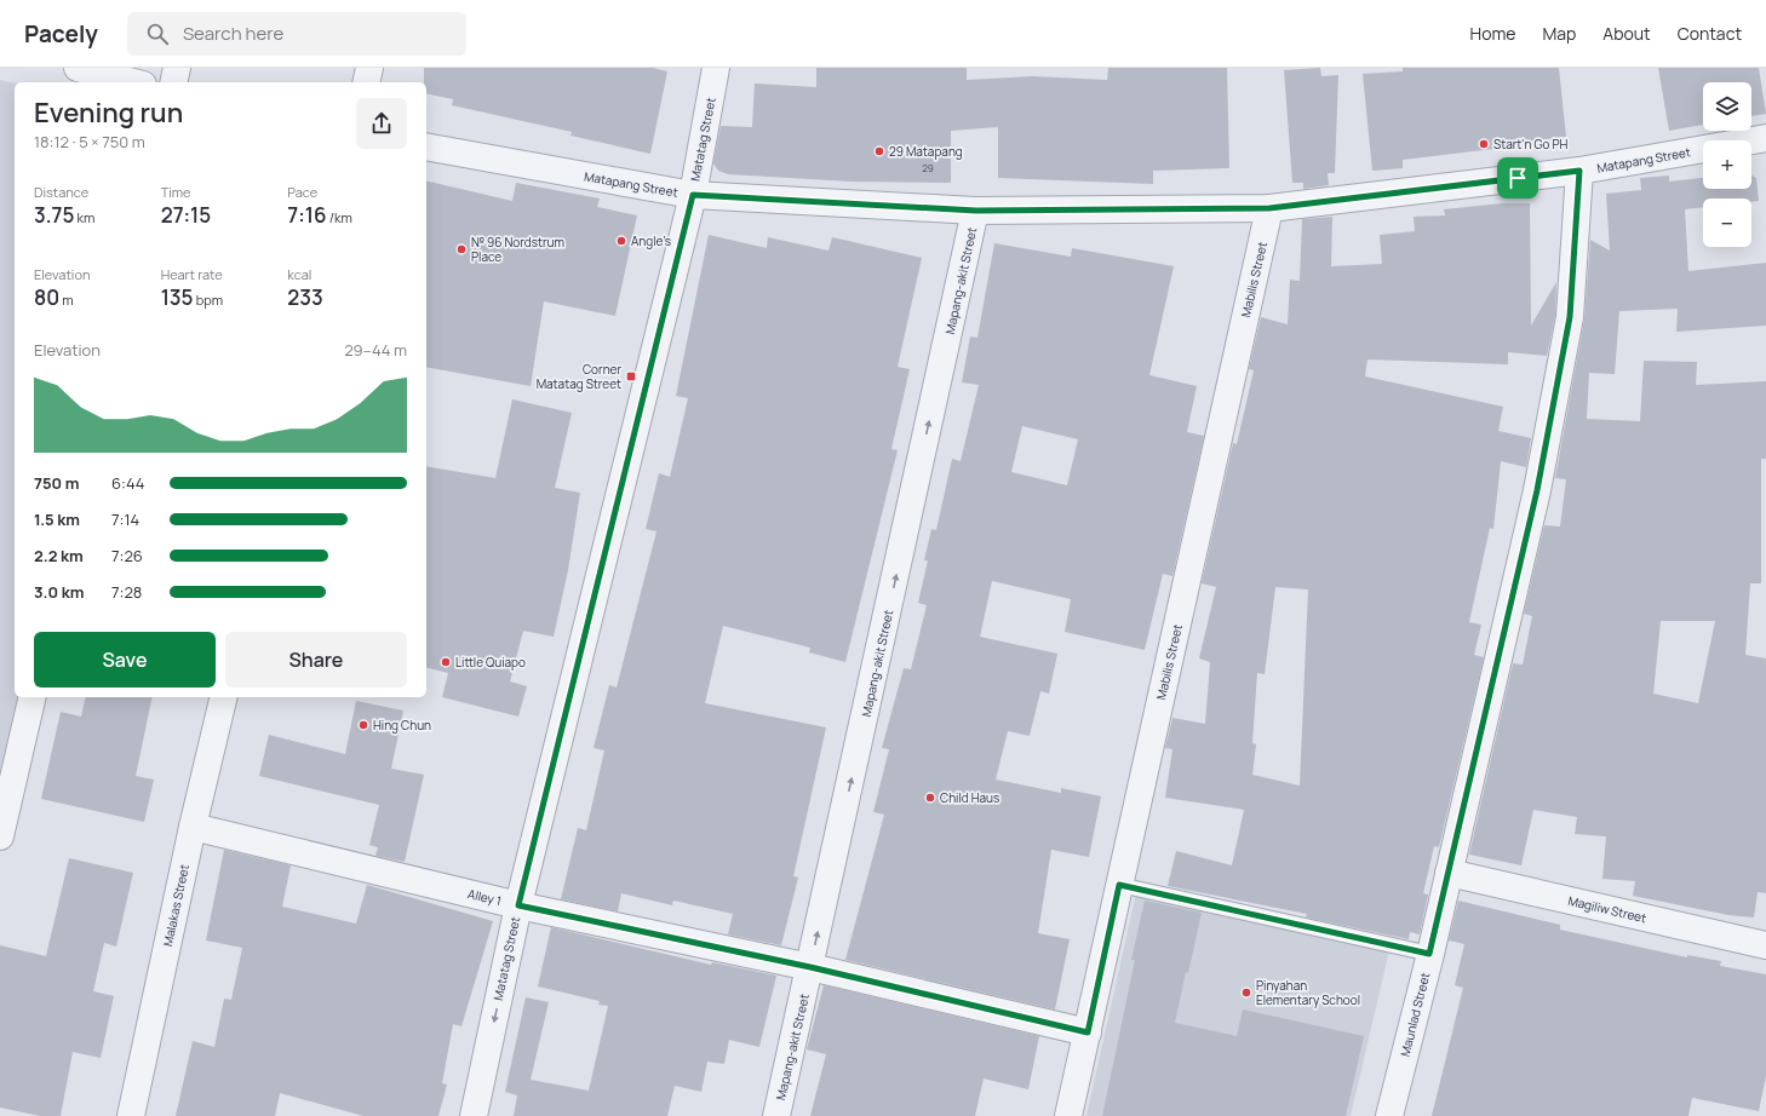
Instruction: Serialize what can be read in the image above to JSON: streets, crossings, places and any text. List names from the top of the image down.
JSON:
{
  "streets": {
    "street": [
      "Matatag Street",
      "Matapang Street",
      "Mabilis Street",
      "Mapang-akit Street",
      "Alley 1",
      "Malakas Street",
      "Magiliw Street",
      "Maunlad Street"
    ]
  },
  "crossings": [
    ["Matatag Street", "Matapang Street"],
    ["Matatag Street", "Alley 1"],
    ["Matapang Street", "Mabilis Street"],
    ["Matapang Street", "Mapang-akit Street"],
    ["Matapang Street", "Maunlad Street"],
    ["Mabilis Street", "Alley 1"],
    ["Mapang-akit Street", "Alley 1"],
    ["Alley 1", "Malakas Street"],
    ["Magiliw Street", "Maunlad Street"]
  ],
  "one_way": ["Mapang-akit Street"],
  "places": {
    "other": [
      "Start'n Go PH",
      "29 Matapang",
      "Angle’s",
      "№ 96 Nordstrum Place",
      "Little Quiapo",
      "Hing Chun",
      "Child Haus",
      "Pinyahan Elementary School"
    ],
    "transit": ["Corner Matatag Street"]
  },
  "house_numbers": ["29"],
  "page": {
    "header": "Pacely",
    "search": "Search here",
    "nav": [
      "Home",
      "Map",
      "About",
      "Contact"
    ],
    "map_buttons": ["+", "−"],
    "heading": ["Evening run", "18:12 · 5 × 750 m"],
    "stats": [
      ["Distance", "3.75 km"],
      ["Time", "27:15"],
      ["Pace", "7:16 /km"],
      ["Elevation", "80 m"],
      ["Heart rate", "135 bpm"],
      ["kcal", "233"]
    ],
    "chart": ["Elevation", "29–44 m"],
    "list": [
      {
        "name": "750 m",
        "note": "6:44"
      },
      {
        "name": "1.5 km",
        "note": "7:14"
      },
      {
        "name": "2.2 km",
        "note": "7:26"
      },
      {
        "name": "3.0 km",
        "note": "7:28"
      }
    ],
    "buttons": ["Save", "Share"]
  }
}
